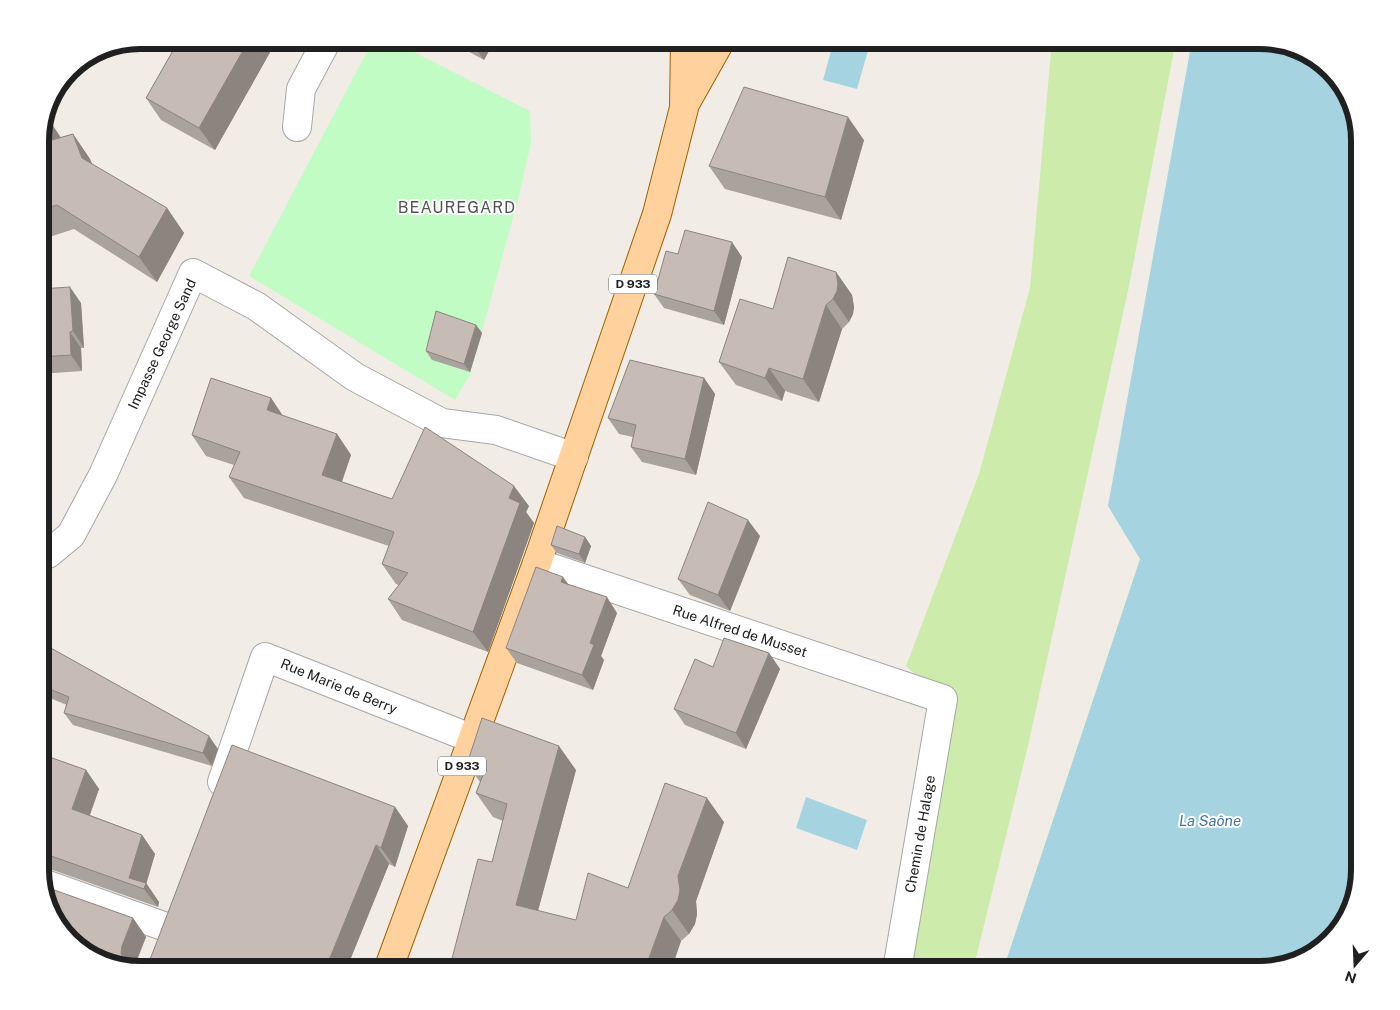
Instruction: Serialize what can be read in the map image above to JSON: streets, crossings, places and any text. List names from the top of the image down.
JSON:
{
  "streets": {
    "main road": ["D 933"],
    "street": [
      "Impasse George Sand",
      "Rue Alfred de Musset",
      "Rue Marie de Berry",
      "Chemin de Halage"
    ]
  },
  "crossings": [
    ["D 933", "Impasse George Sand"],
    ["D 933", "Rue Alfred de Musset"],
    ["D 933", "Rue Marie de Berry"],
    ["Rue Alfred de Musset", "Chemin de Halage"]
  ],
  "districts": ["BEAUREGARD"],
  "water": ["La Saône"],
  "north": "bottom"
}
